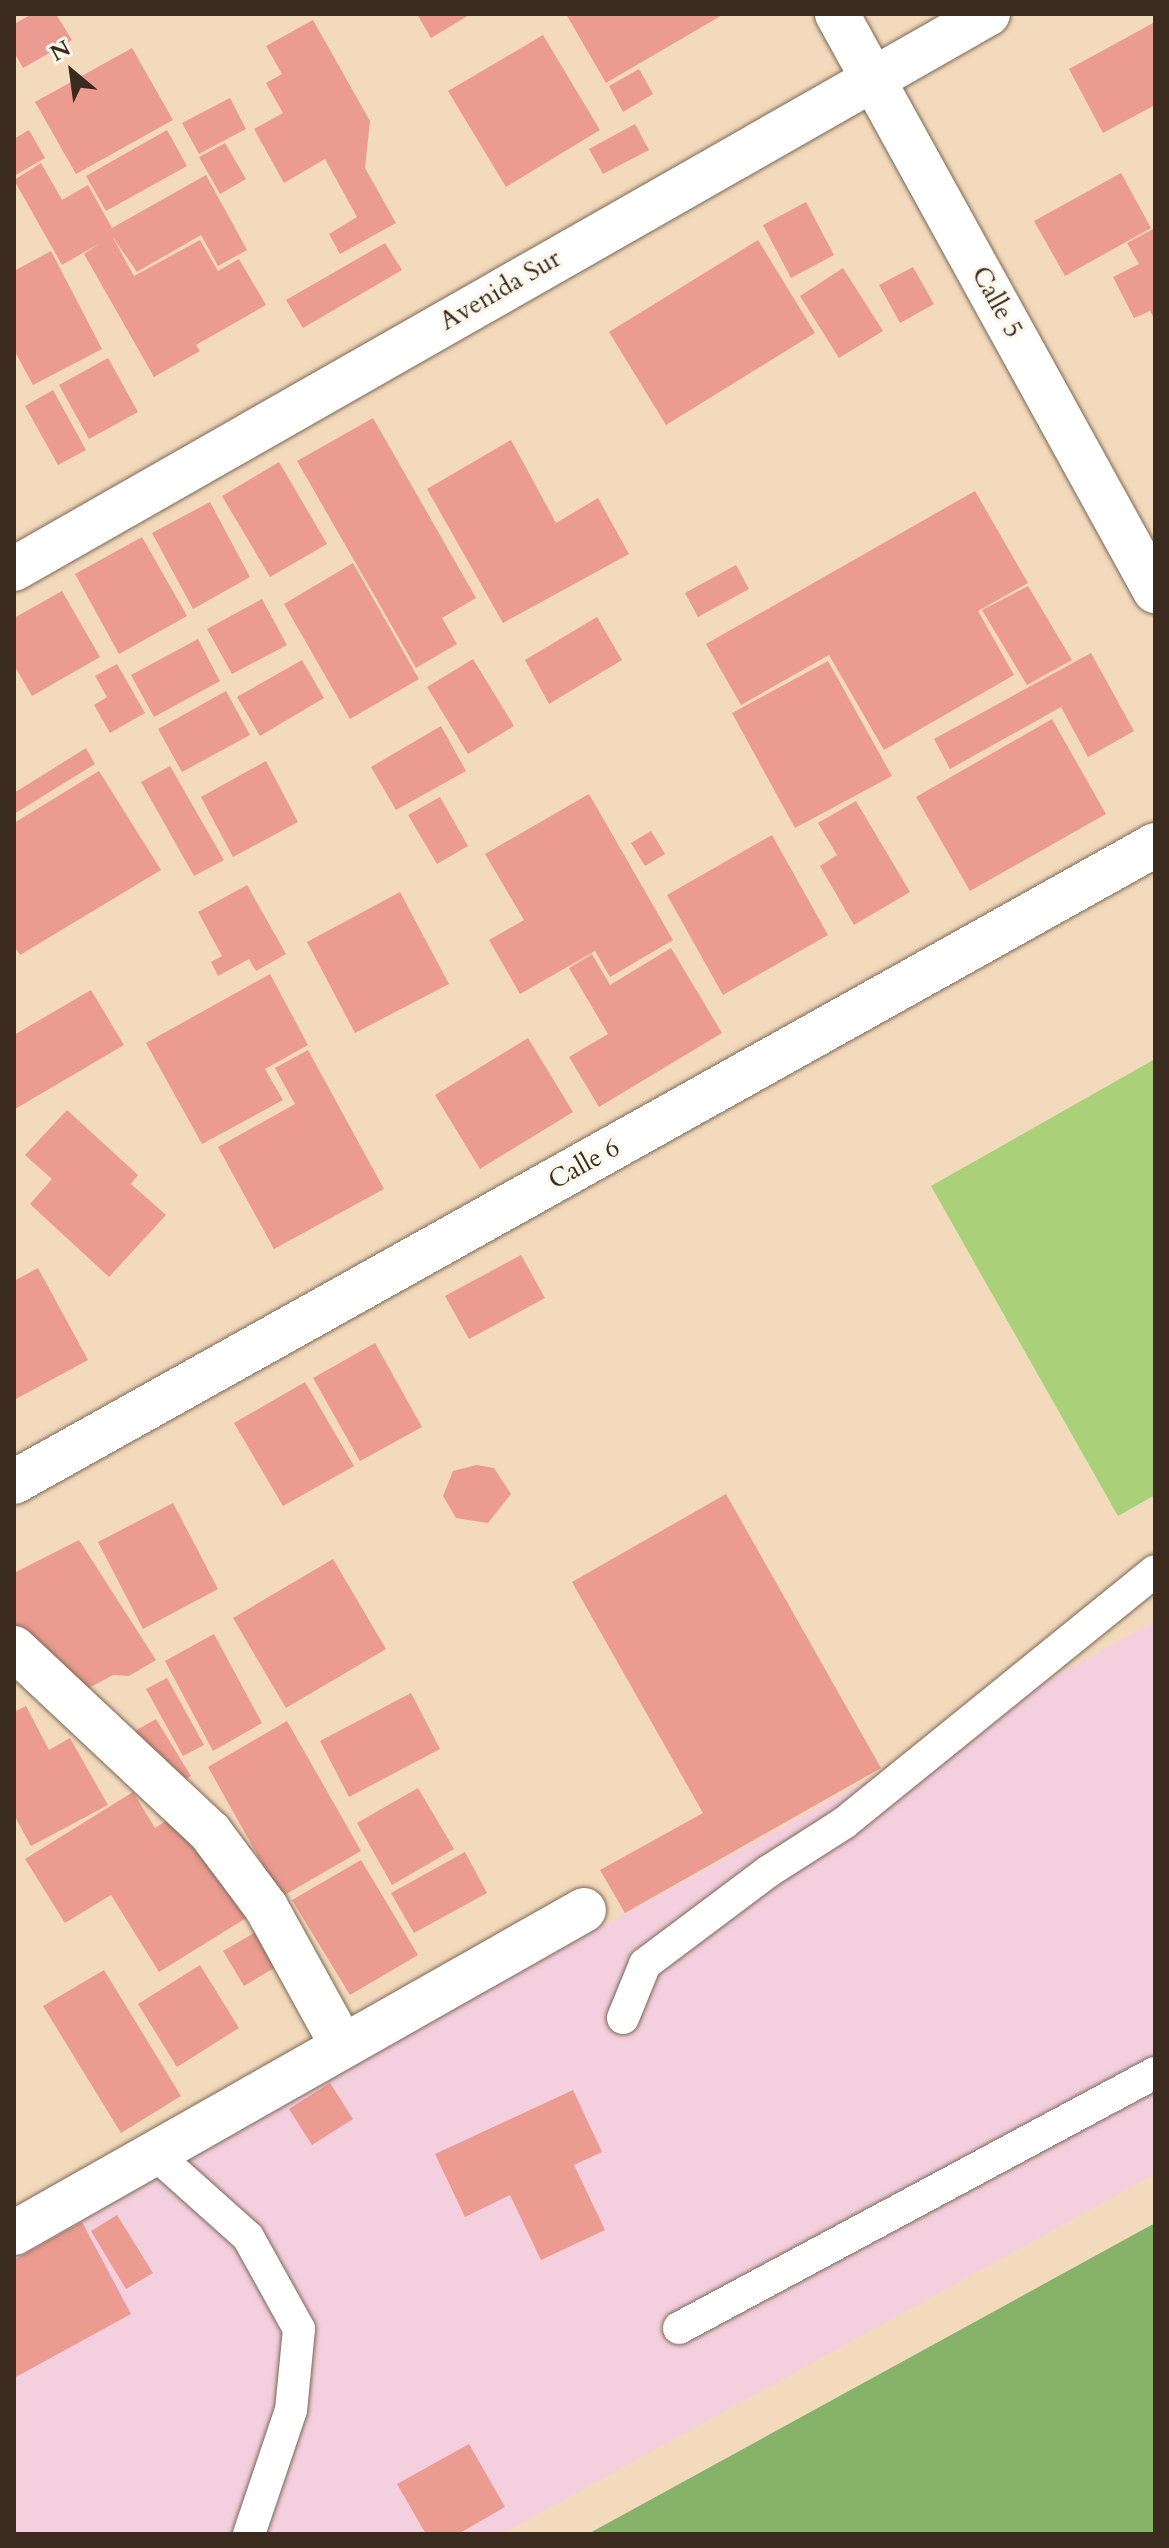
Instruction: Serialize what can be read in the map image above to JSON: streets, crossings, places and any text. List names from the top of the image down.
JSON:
{
  "streets": {
    "street": ["Avenida Sur", "Calle 5", "Calle 6"]
  },
  "crossings": [
    ["Avenida Sur", "Calle 5"]
  ],
  "north": "top left"
}
